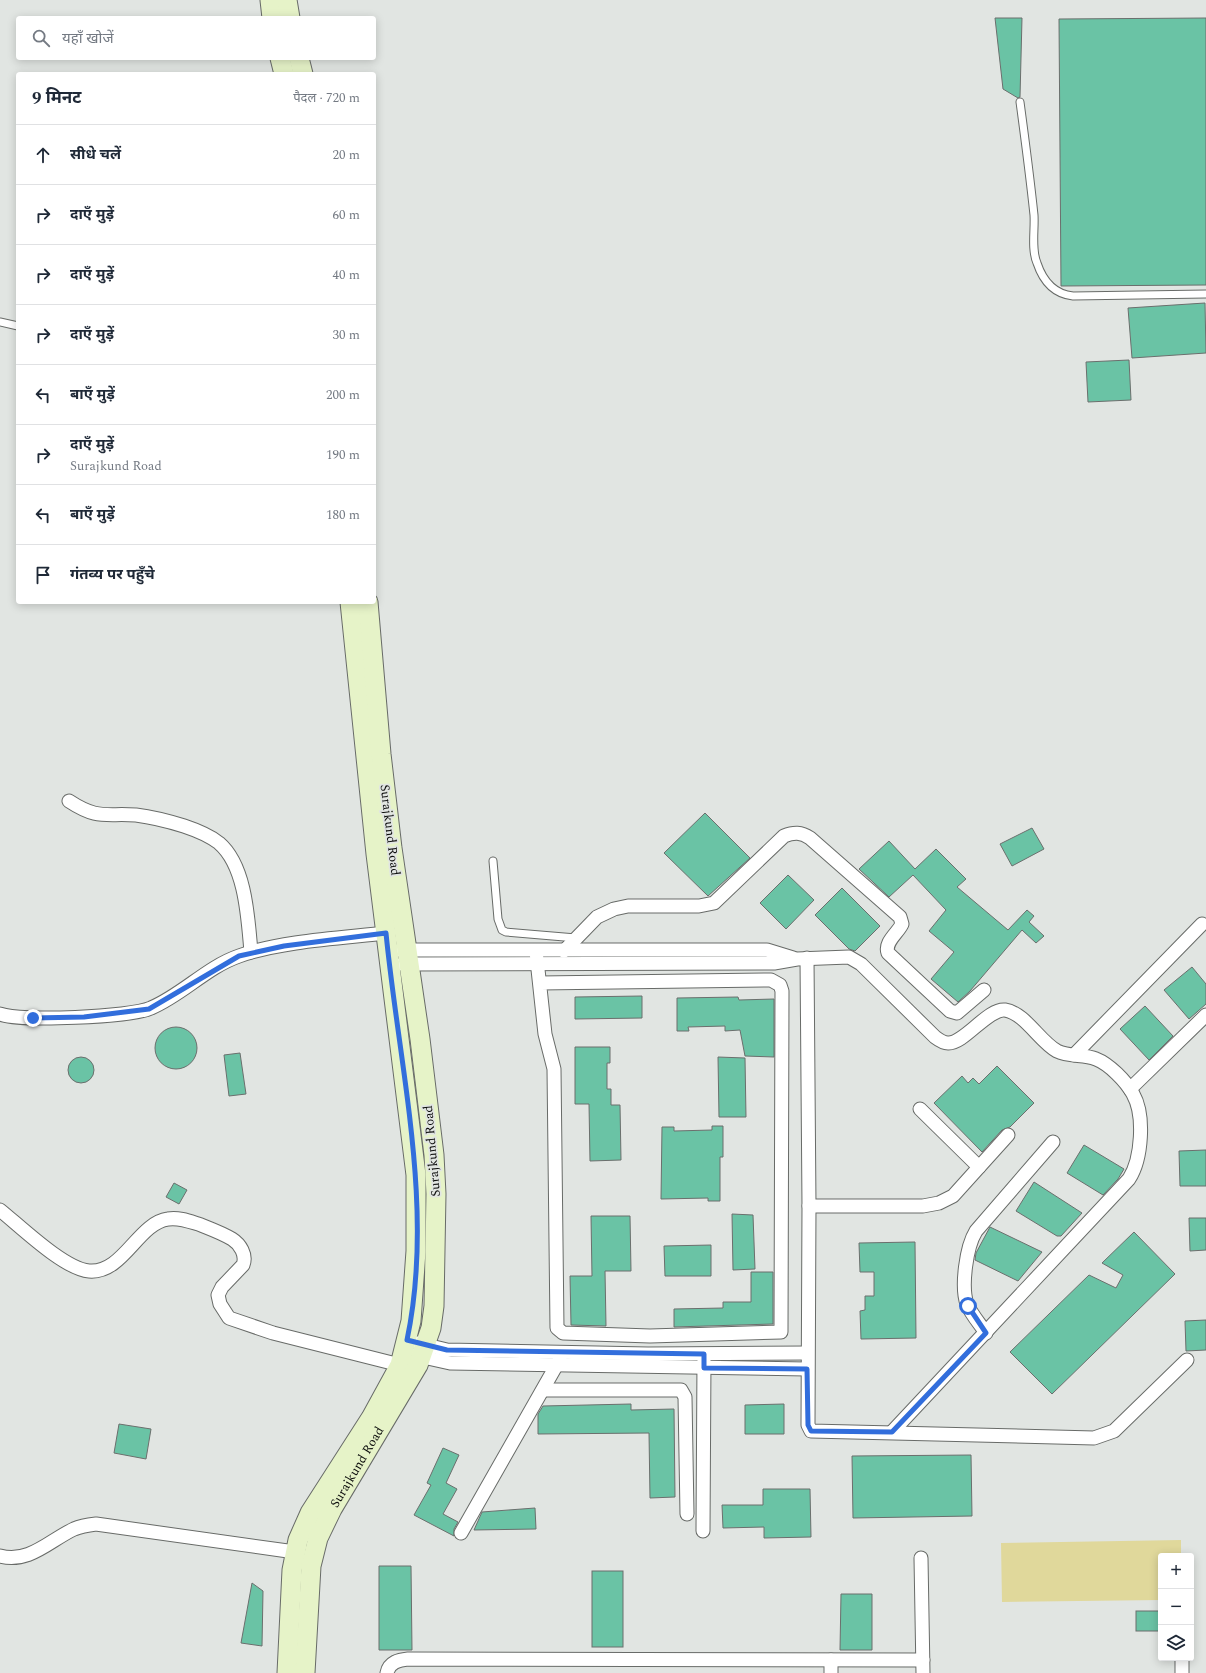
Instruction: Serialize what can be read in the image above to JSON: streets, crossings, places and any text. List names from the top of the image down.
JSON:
{
  "streets": {
    "main road": ["Surajkund Road"]
  },
  "page": {
    "search": "यहाँ खोजें",
    "heading": ["9 मिनट", "पैदल · 720 m"],
    "list": [
      ["सीधे चलें", "20 m"],
      ["दाएँ मुड़ें", "60 m"],
      ["दाएँ मुड़ें", "40 m"],
      ["दाएँ मुड़ें", "30 m"],
      ["बाएँ मुड़ें", "200 m"],
      ["दाएँ मुड़ें", "Surajkund Road", "190 m"],
      ["बाएँ मुड़ें", "180 m"],
      "गंतव्य पर पहुँचे"
    ],
    "map_buttons": ["+", "−"]
  }
}
